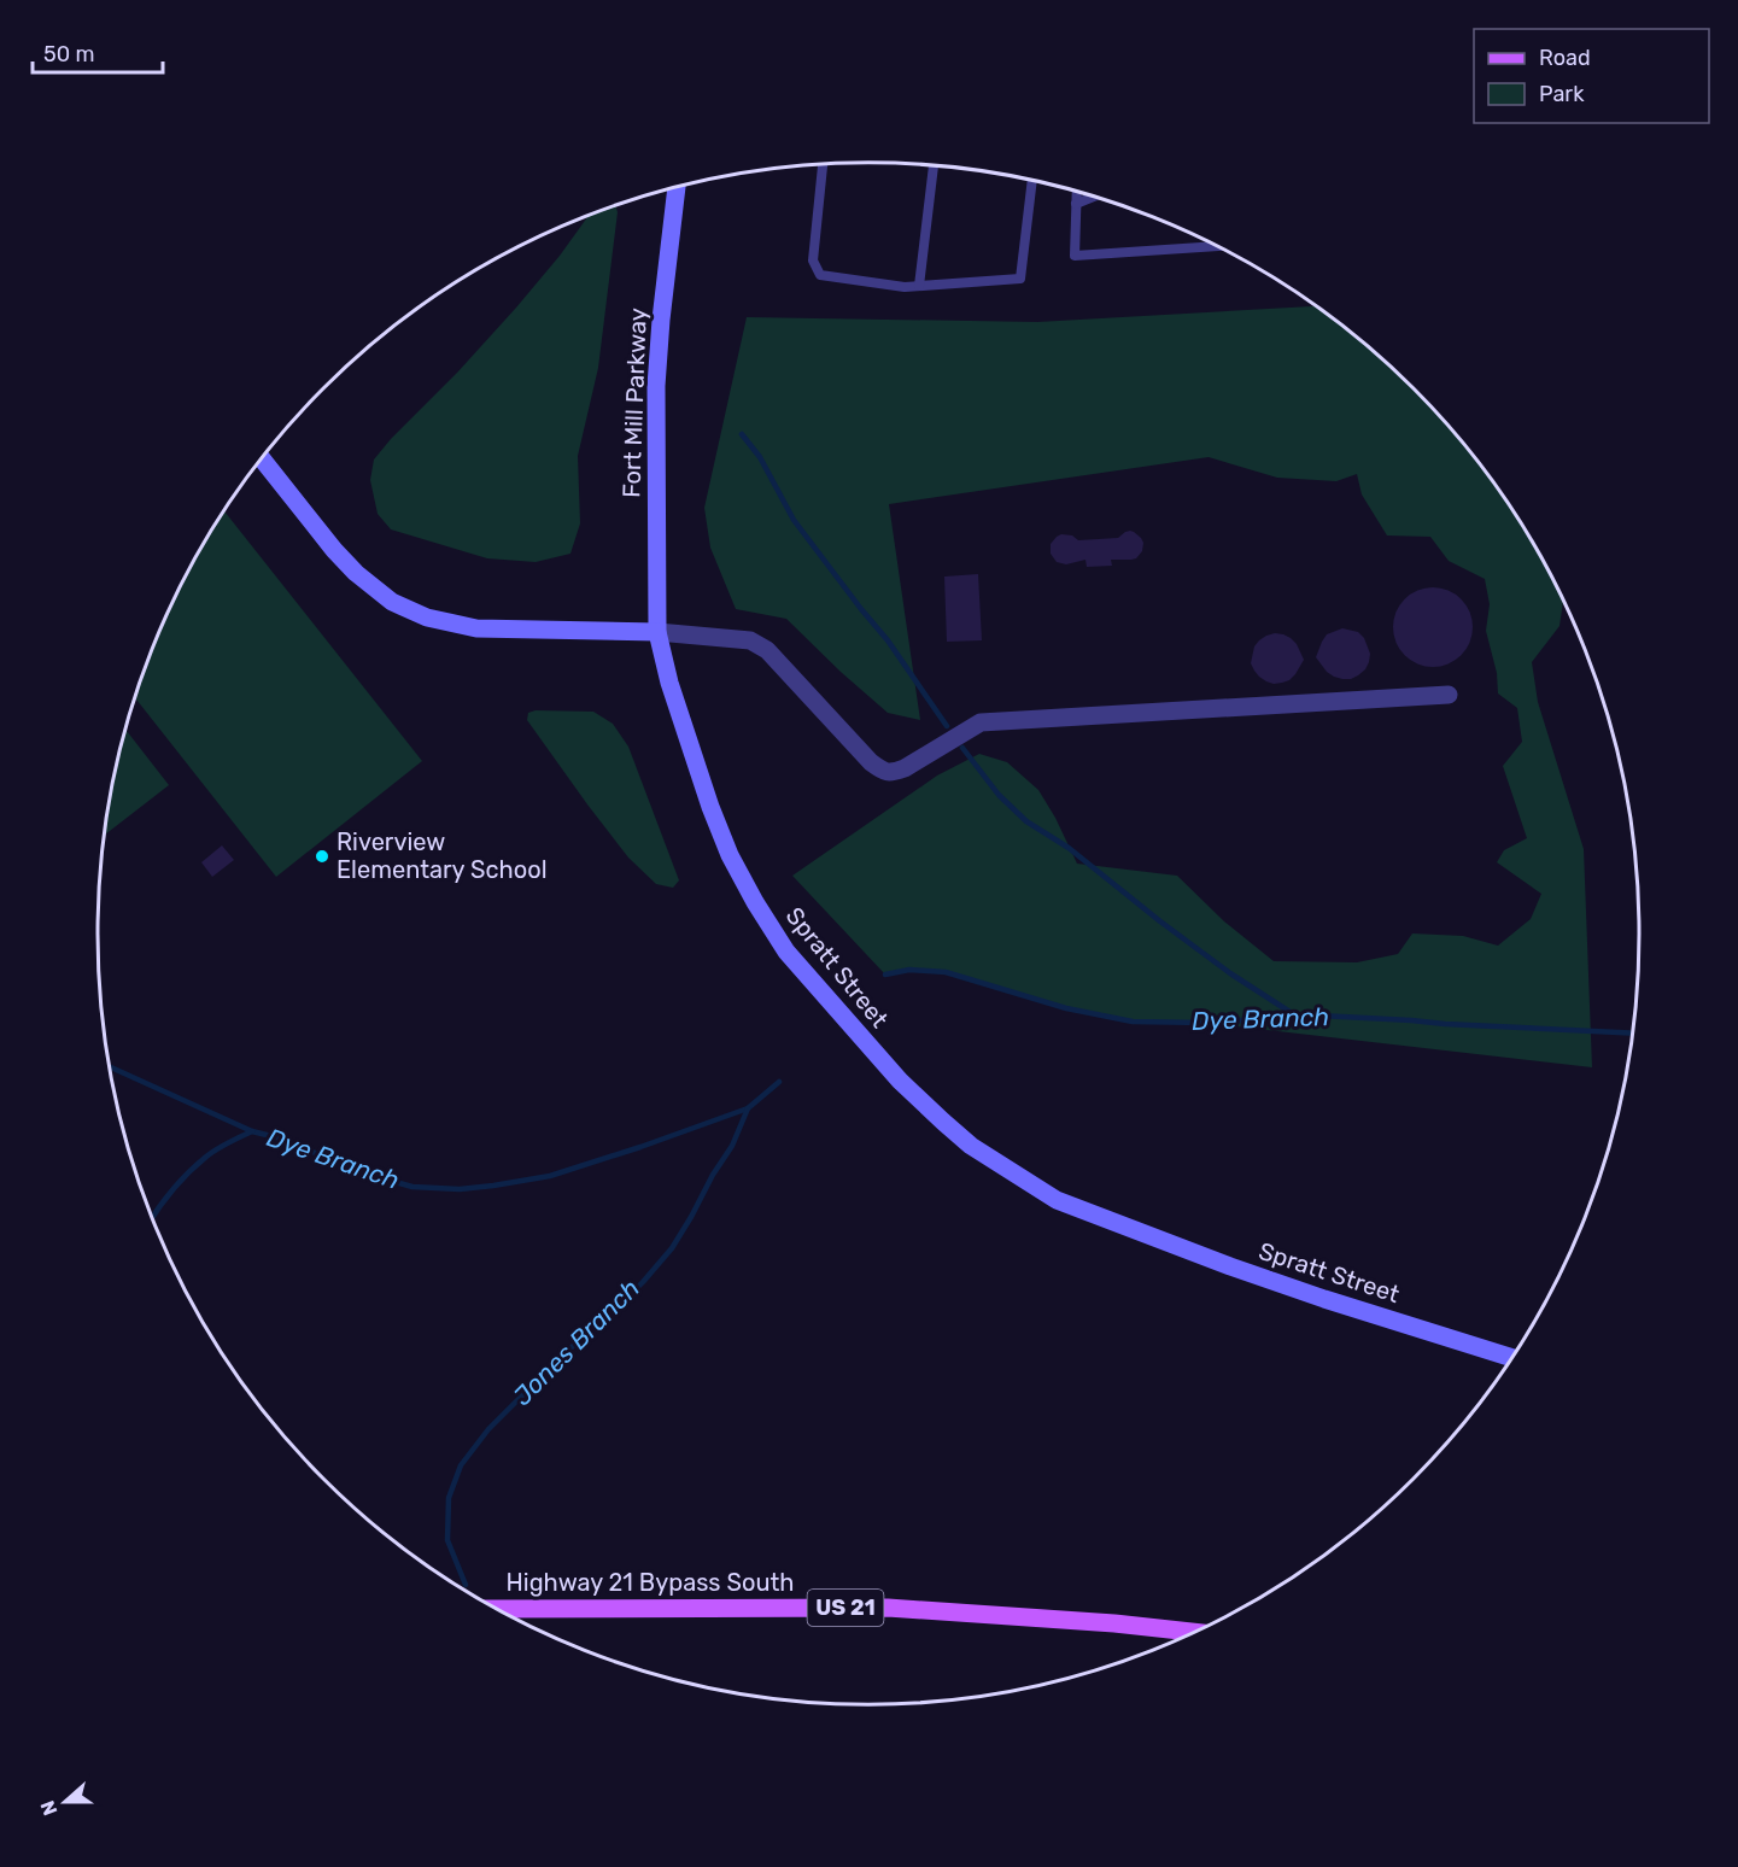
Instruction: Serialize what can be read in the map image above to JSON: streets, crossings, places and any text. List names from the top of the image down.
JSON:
{
  "streets": {
    "main road": [
      "Fort Mill Parkway",
      "Spratt Street",
      "Highway 21 Bypass South",
      "US 21"
    ]
  },
  "crossings": [
    ["Fort Mill Parkway", "Spratt Street"]
  ],
  "water": ["Dye Branch", "Jones Branch"],
  "places": ["Riverview Elementary School"],
  "legend": ["Road", "Park"],
  "scale_bar": "50 m",
  "north": "left"
}
